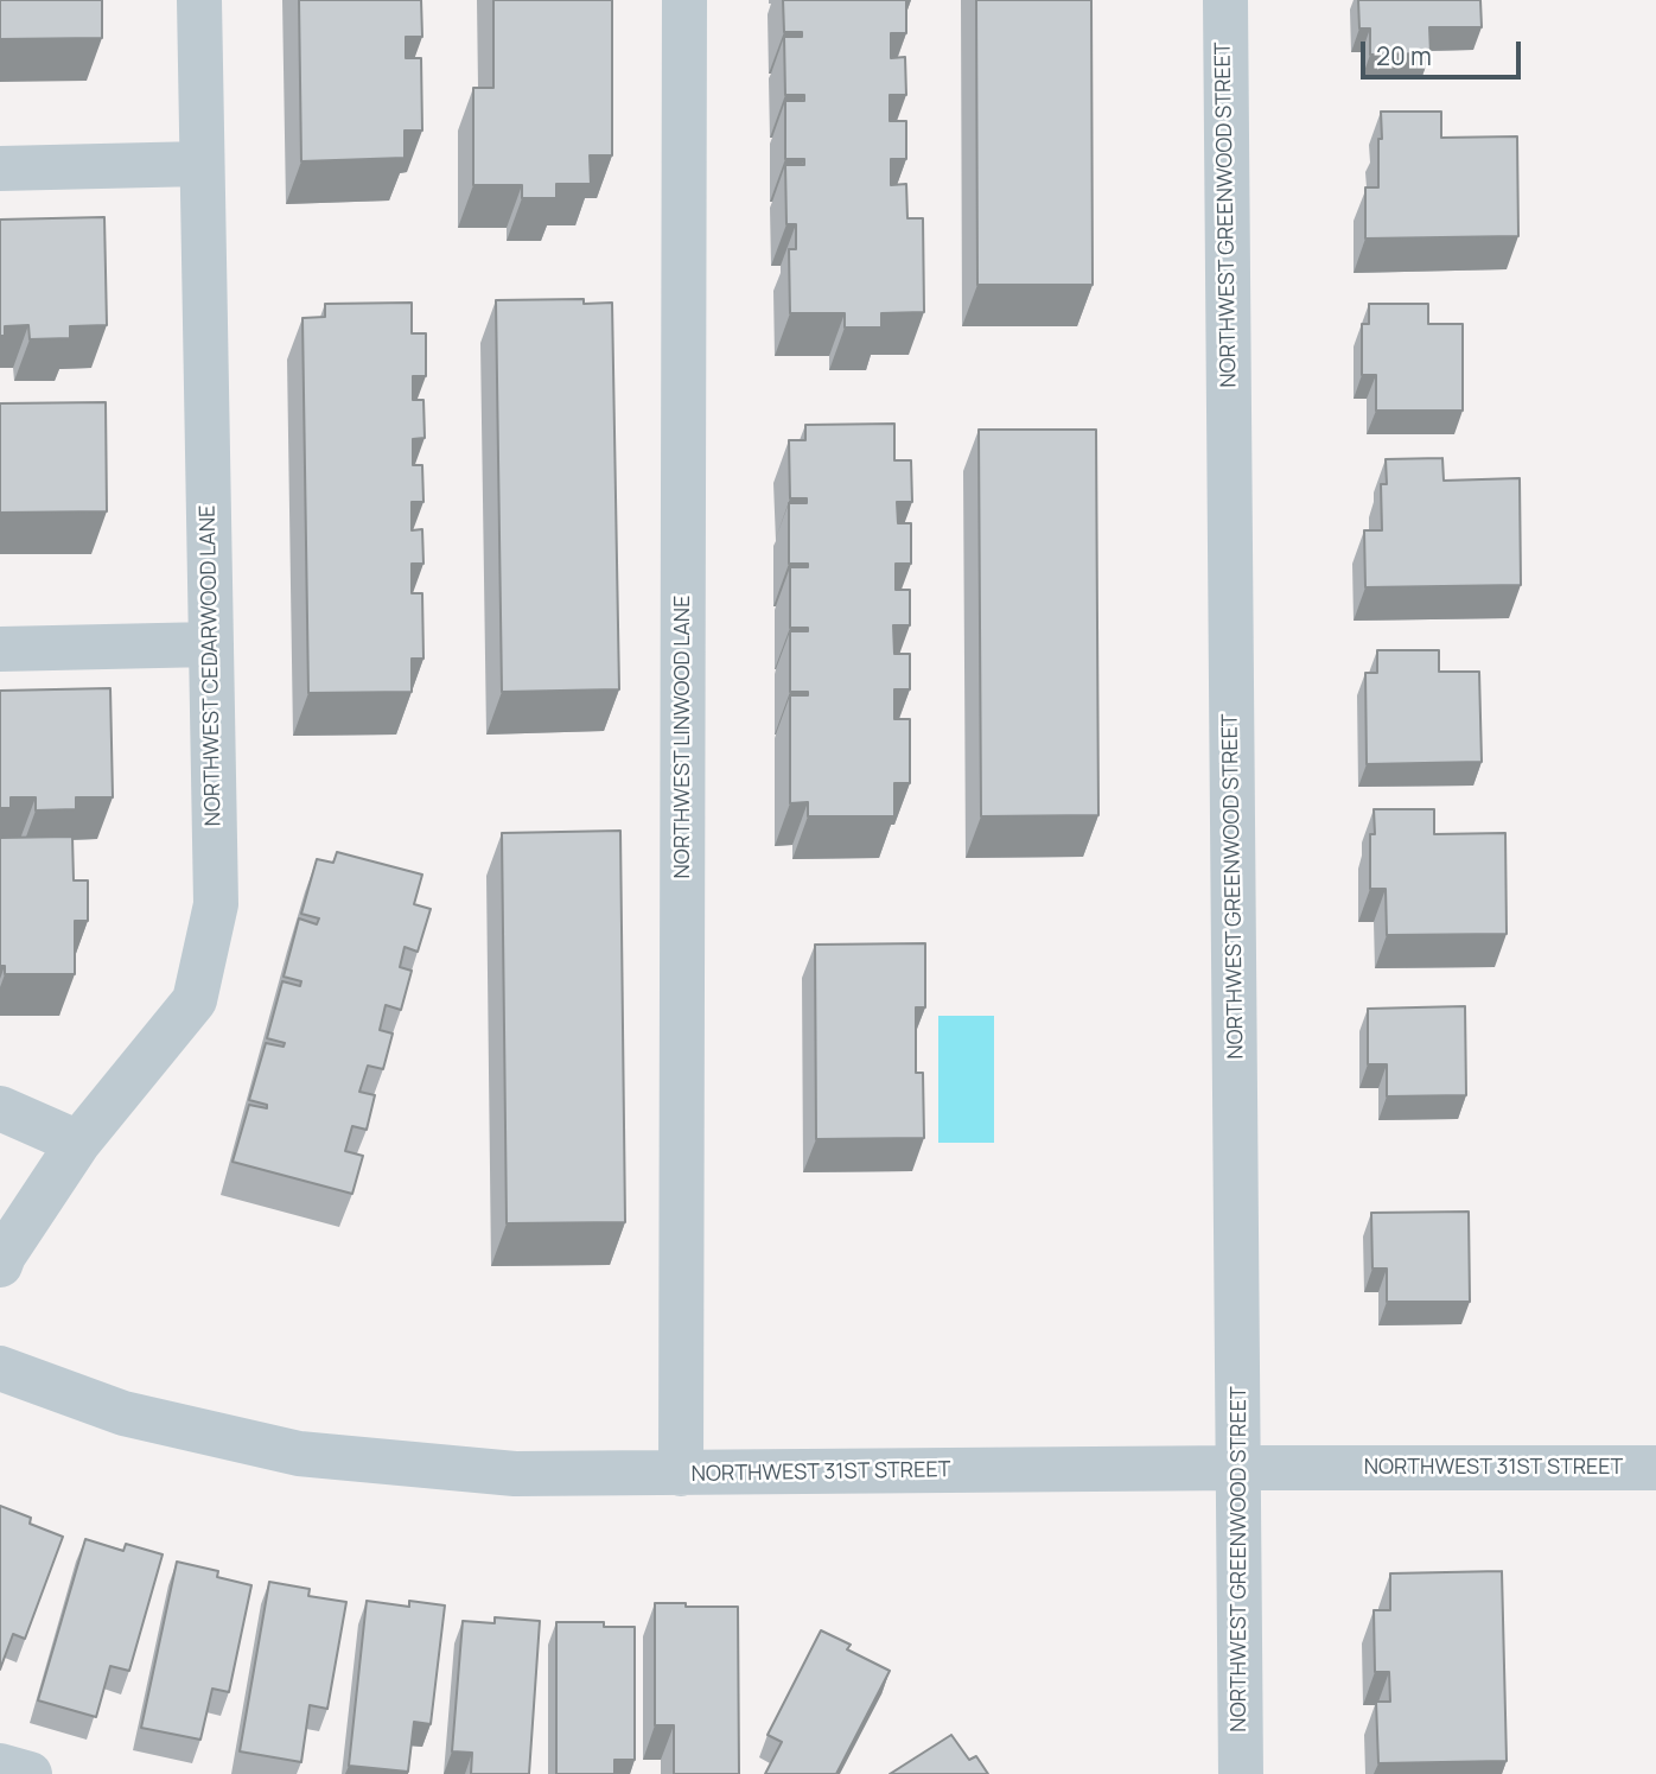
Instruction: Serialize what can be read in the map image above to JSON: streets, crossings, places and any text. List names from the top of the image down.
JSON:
{
  "streets": {
    "street": [
      "NORTHWEST GREENWOOD STREET",
      "NORTHWEST CEDARWOOD LANE",
      "NORTHWEST LINWOOD LANE",
      "NORTHWEST 31ST STREET"
    ]
  },
  "crossings": [
    ["NORTHWEST GREENWOOD STREET", "NORTHWEST 31ST STREET"],
    ["NORTHWEST LINWOOD LANE", "NORTHWEST 31ST STREET"]
  ],
  "scale_bar": "20 m"
}
